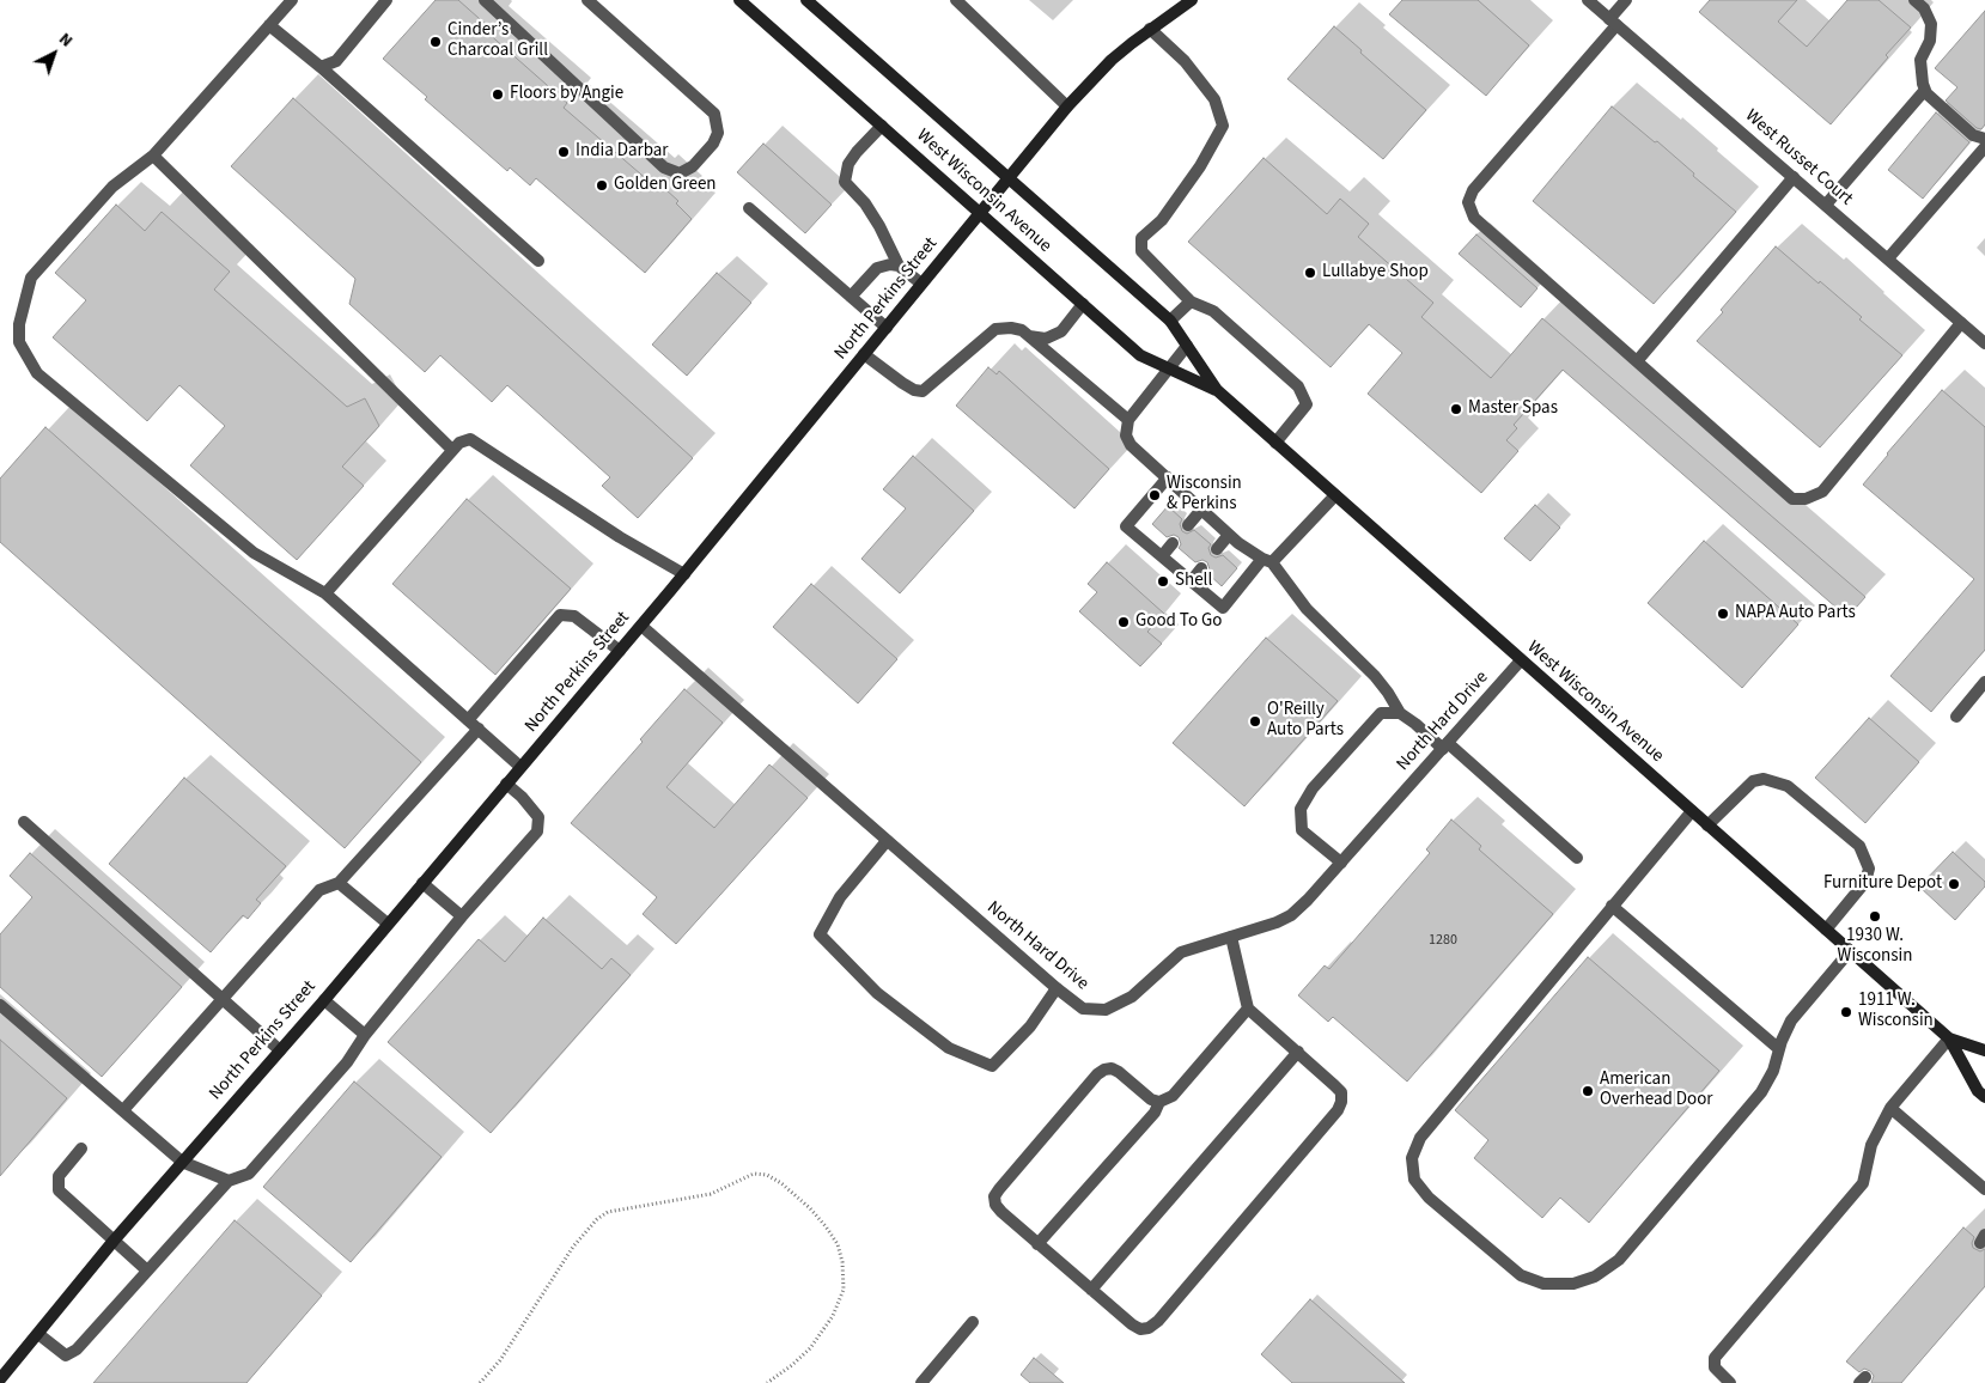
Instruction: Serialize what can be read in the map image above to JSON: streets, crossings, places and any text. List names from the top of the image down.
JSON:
{
  "streets": {
    "main road": ["West Wisconsin Avenue", "North Perkins Street"],
    "street": ["West Russet Court", "North Hard Drive"]
  },
  "crossings": [
    ["West Wisconsin Avenue", "North Perkins Street"],
    ["West Wisconsin Avenue", "North Hard Drive"],
    ["North Perkins Street", "North Hard Drive"]
  ],
  "places": [
    "Cinder’s Charcoal Grill",
    "Floors by Angie",
    "India Darbar",
    "Golden Green",
    "Lullabye Shop",
    "Master Spas",
    "Wisconsin & Perkins",
    "Shell",
    "NAPA Auto Parts",
    "Good To Go",
    "O'Reilly Auto Parts",
    "Furniture Depot",
    "1930 W. Wisconsin",
    "1911 W. Wisconsin",
    "American Overhead Door"
  ],
  "house_numbers": ["1280"],
  "north": "top right"
}
